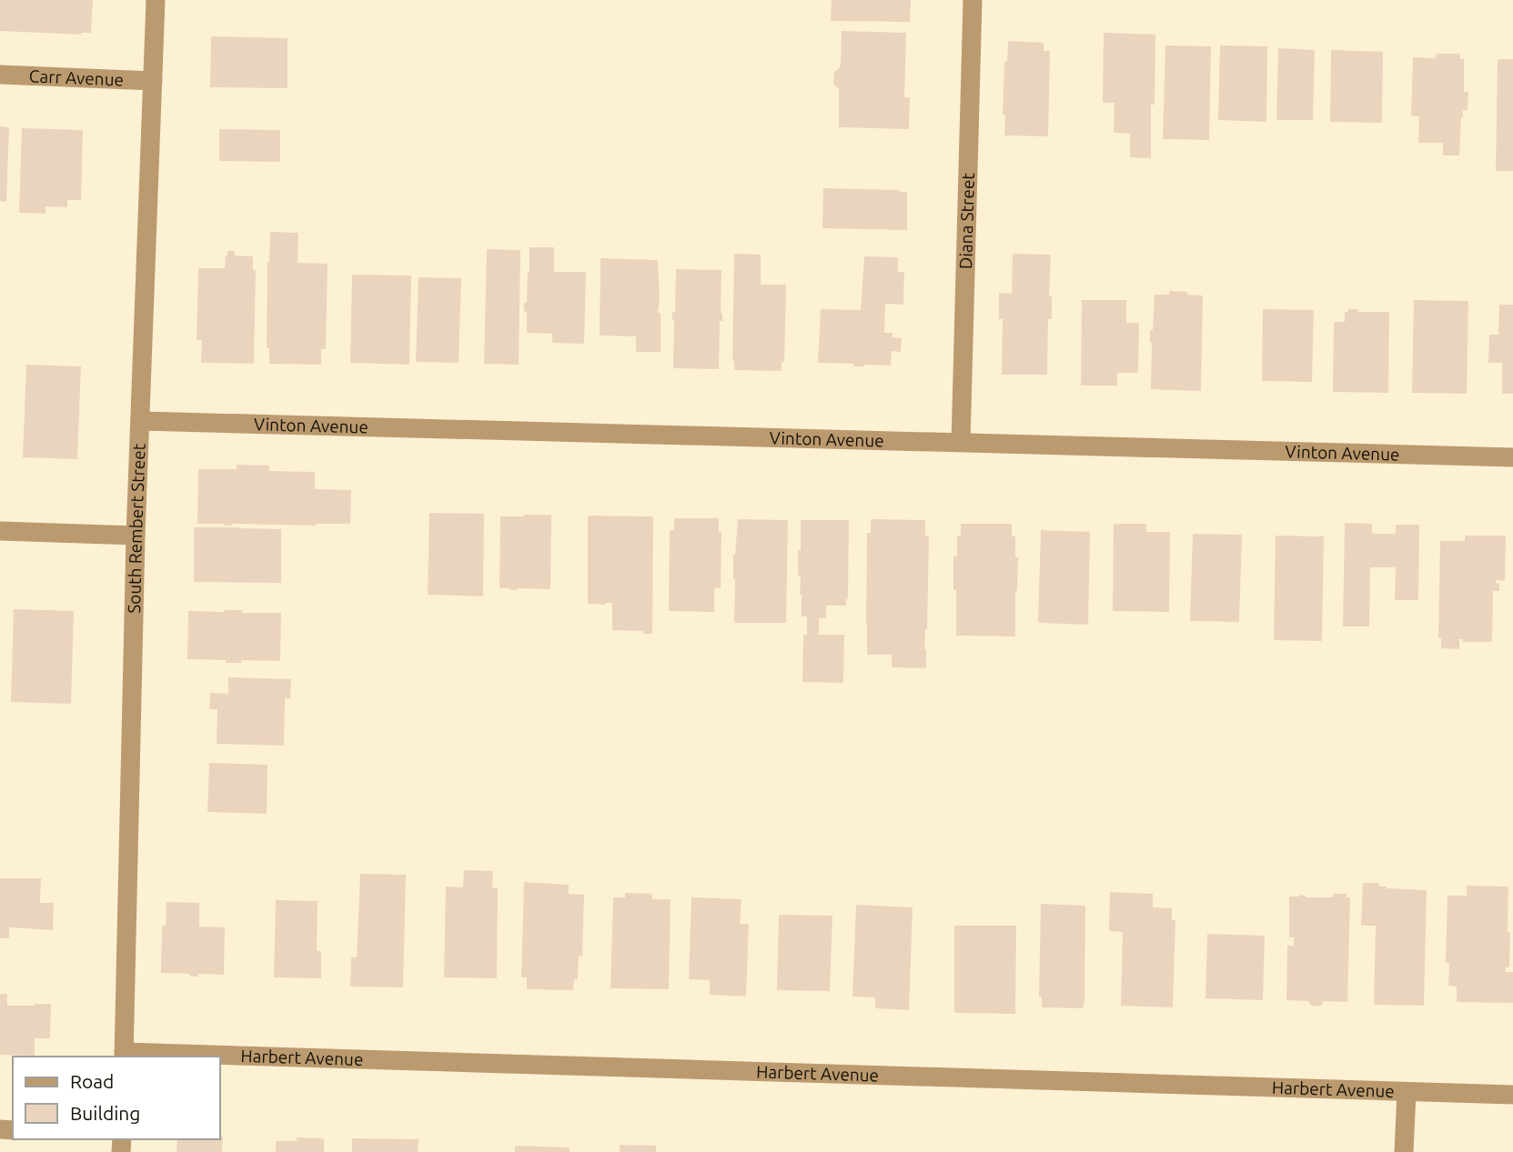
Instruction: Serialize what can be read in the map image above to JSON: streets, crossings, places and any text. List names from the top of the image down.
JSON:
{
  "streets": {
    "street": [
      "Carr Avenue",
      "Diana Street",
      "Vinton Avenue",
      "South Rembert Street",
      "Harbert Avenue"
    ]
  },
  "crossings": [
    ["Carr Avenue", "South Rembert Street"],
    ["Diana Street", "Vinton Avenue"],
    ["Vinton Avenue", "South Rembert Street"],
    ["South Rembert Street", "Harbert Avenue"]
  ],
  "legend": ["Road", "Building"]
}
